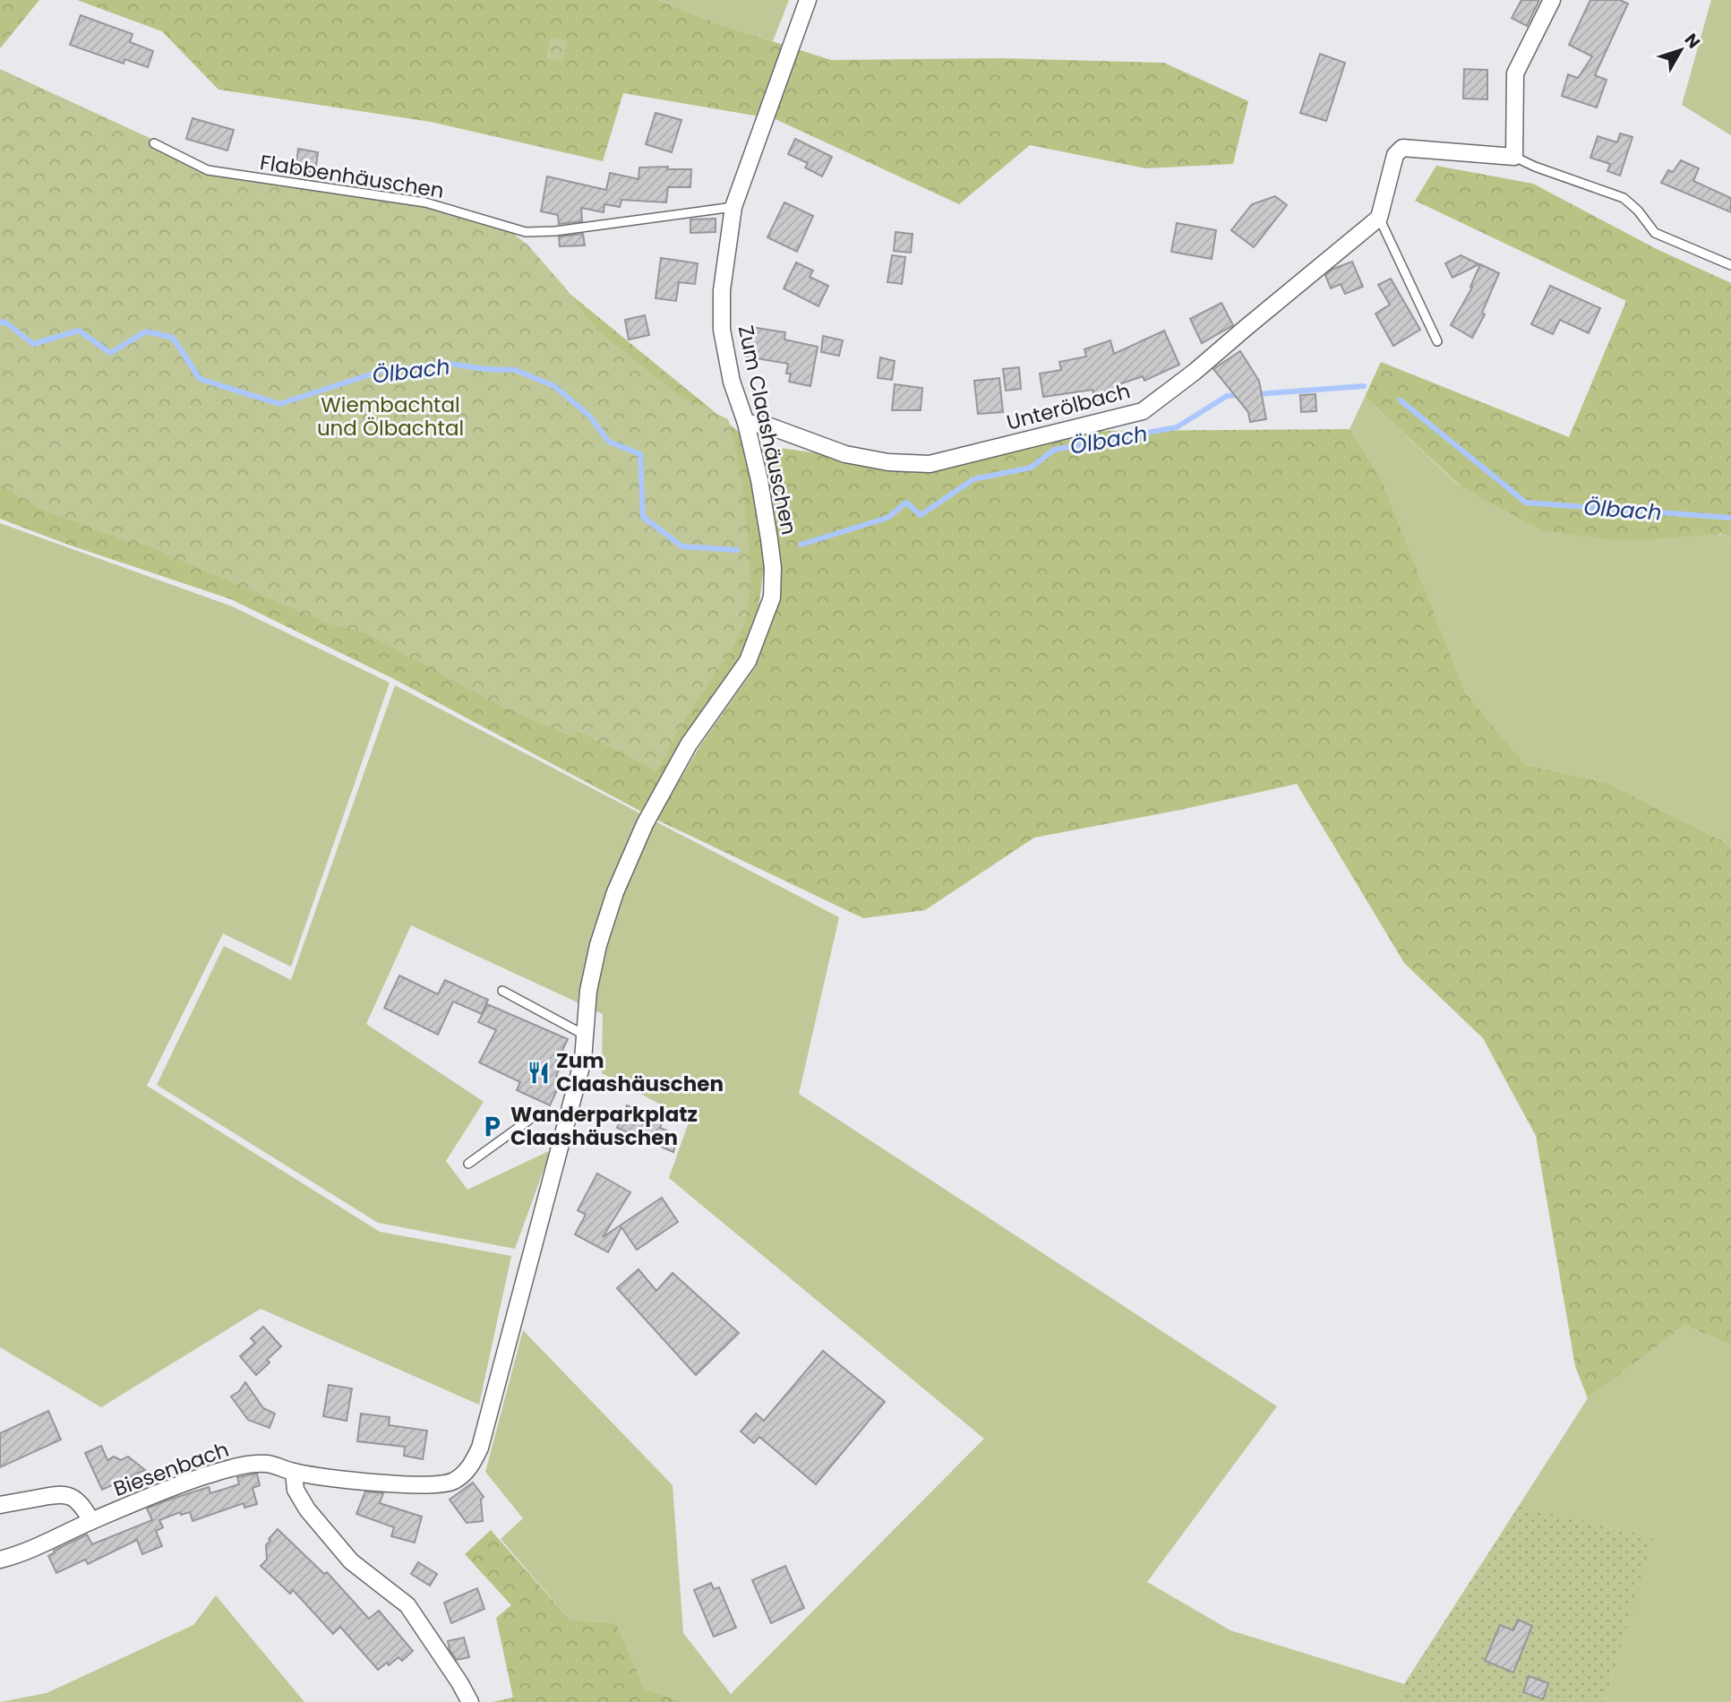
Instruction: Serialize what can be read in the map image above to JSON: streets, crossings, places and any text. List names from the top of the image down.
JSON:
{
  "streets": {
    "street": ["Unterölbach", "Zum Claashäuschen", "Biesenbach"],
    "lane": ["Flabbenhäuschen"]
  },
  "crossings": [
    ["Flabbenhäuschen", "Zum Claashäuschen"],
    ["Unterölbach", "Zum Claashäuschen"],
    ["Zum Claashäuschen", "Biesenbach"]
  ],
  "water": ["Ölbach"],
  "parks": ["Wiembachtal und Ölbachtal"],
  "places": {
    "restaurant": ["Zum Claashäuschen"],
    "parking": ["Wanderparkplatz Claashäuschen"]
  },
  "north": "top right"
}
